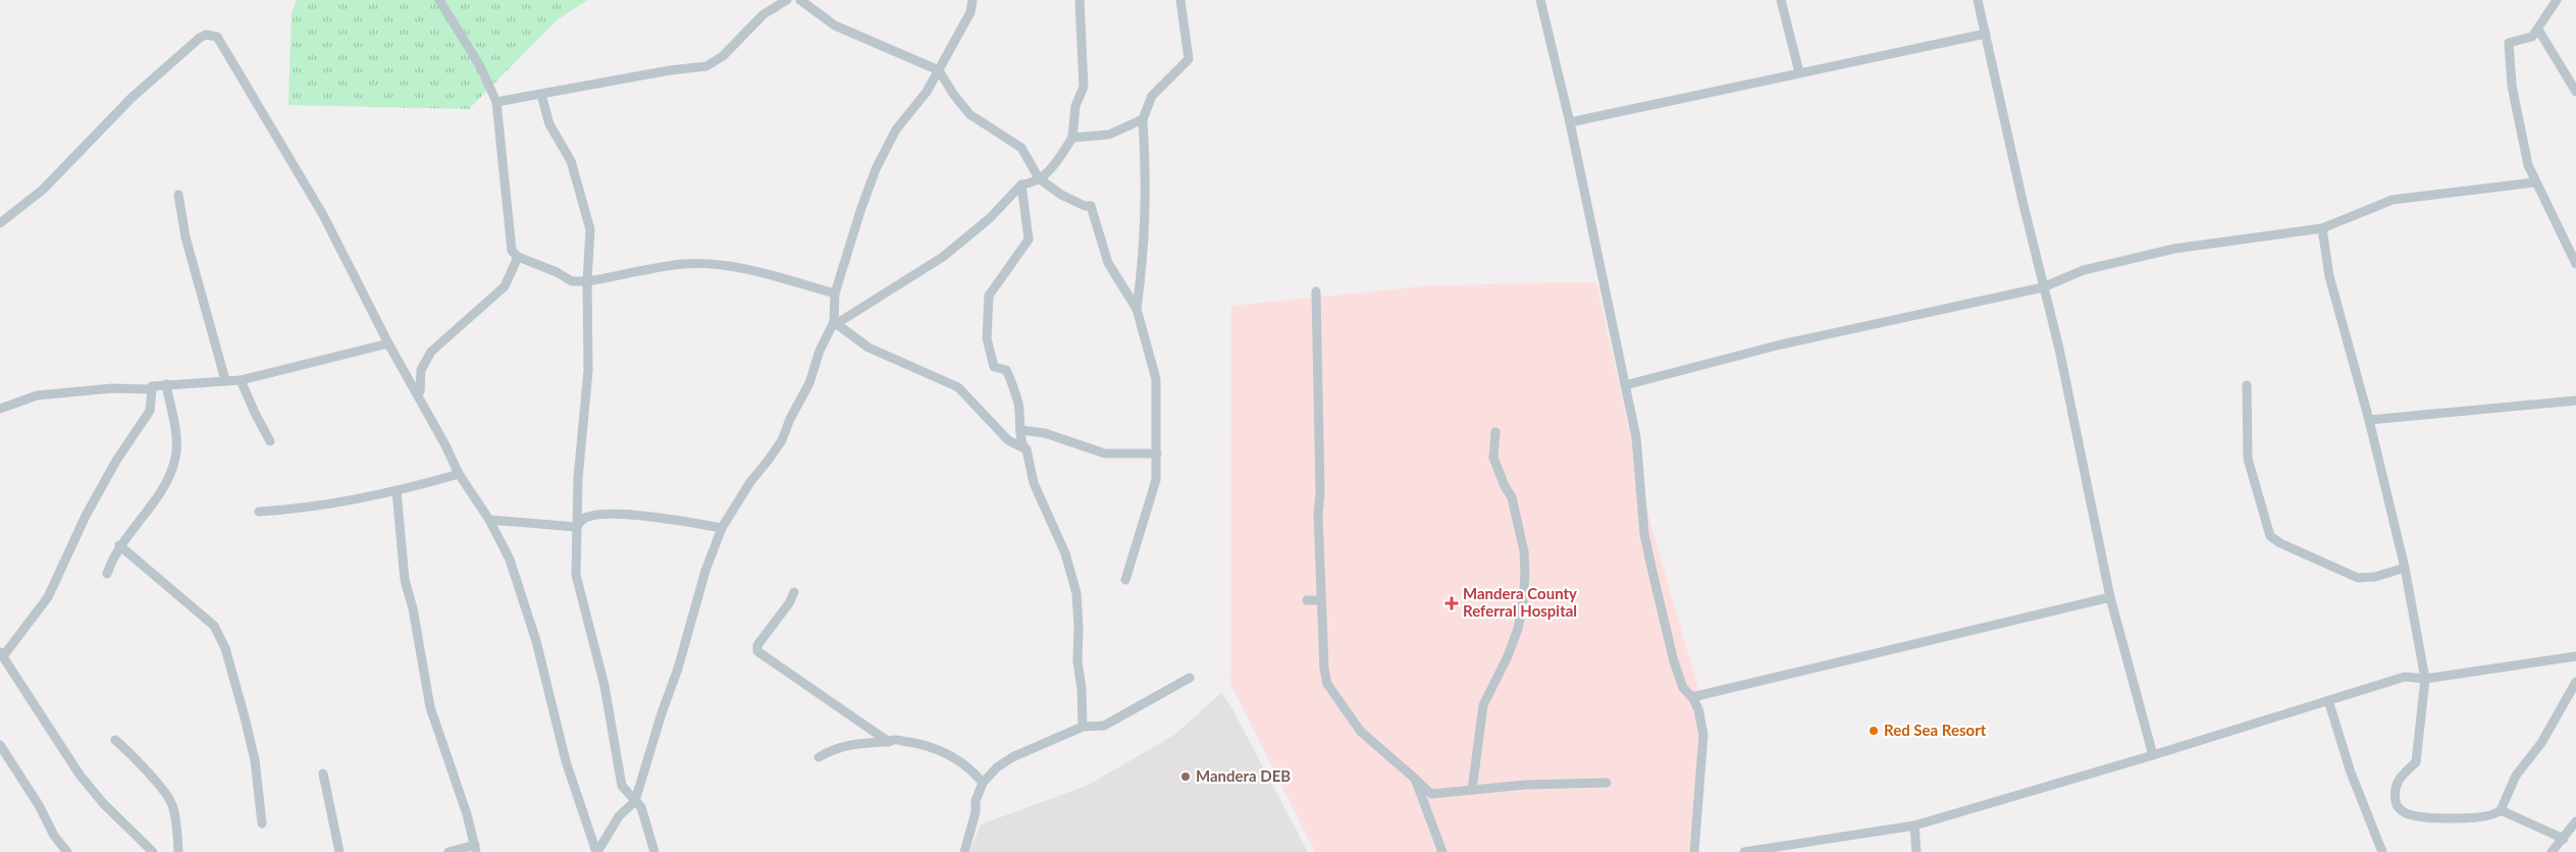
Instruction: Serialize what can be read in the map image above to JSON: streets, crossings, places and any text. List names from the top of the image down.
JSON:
{
  "places": {
    "health": ["Mandera County Referral Hospital"],
    "other": ["Red Sea Resort", "Mandera DEB"]
  }
}
